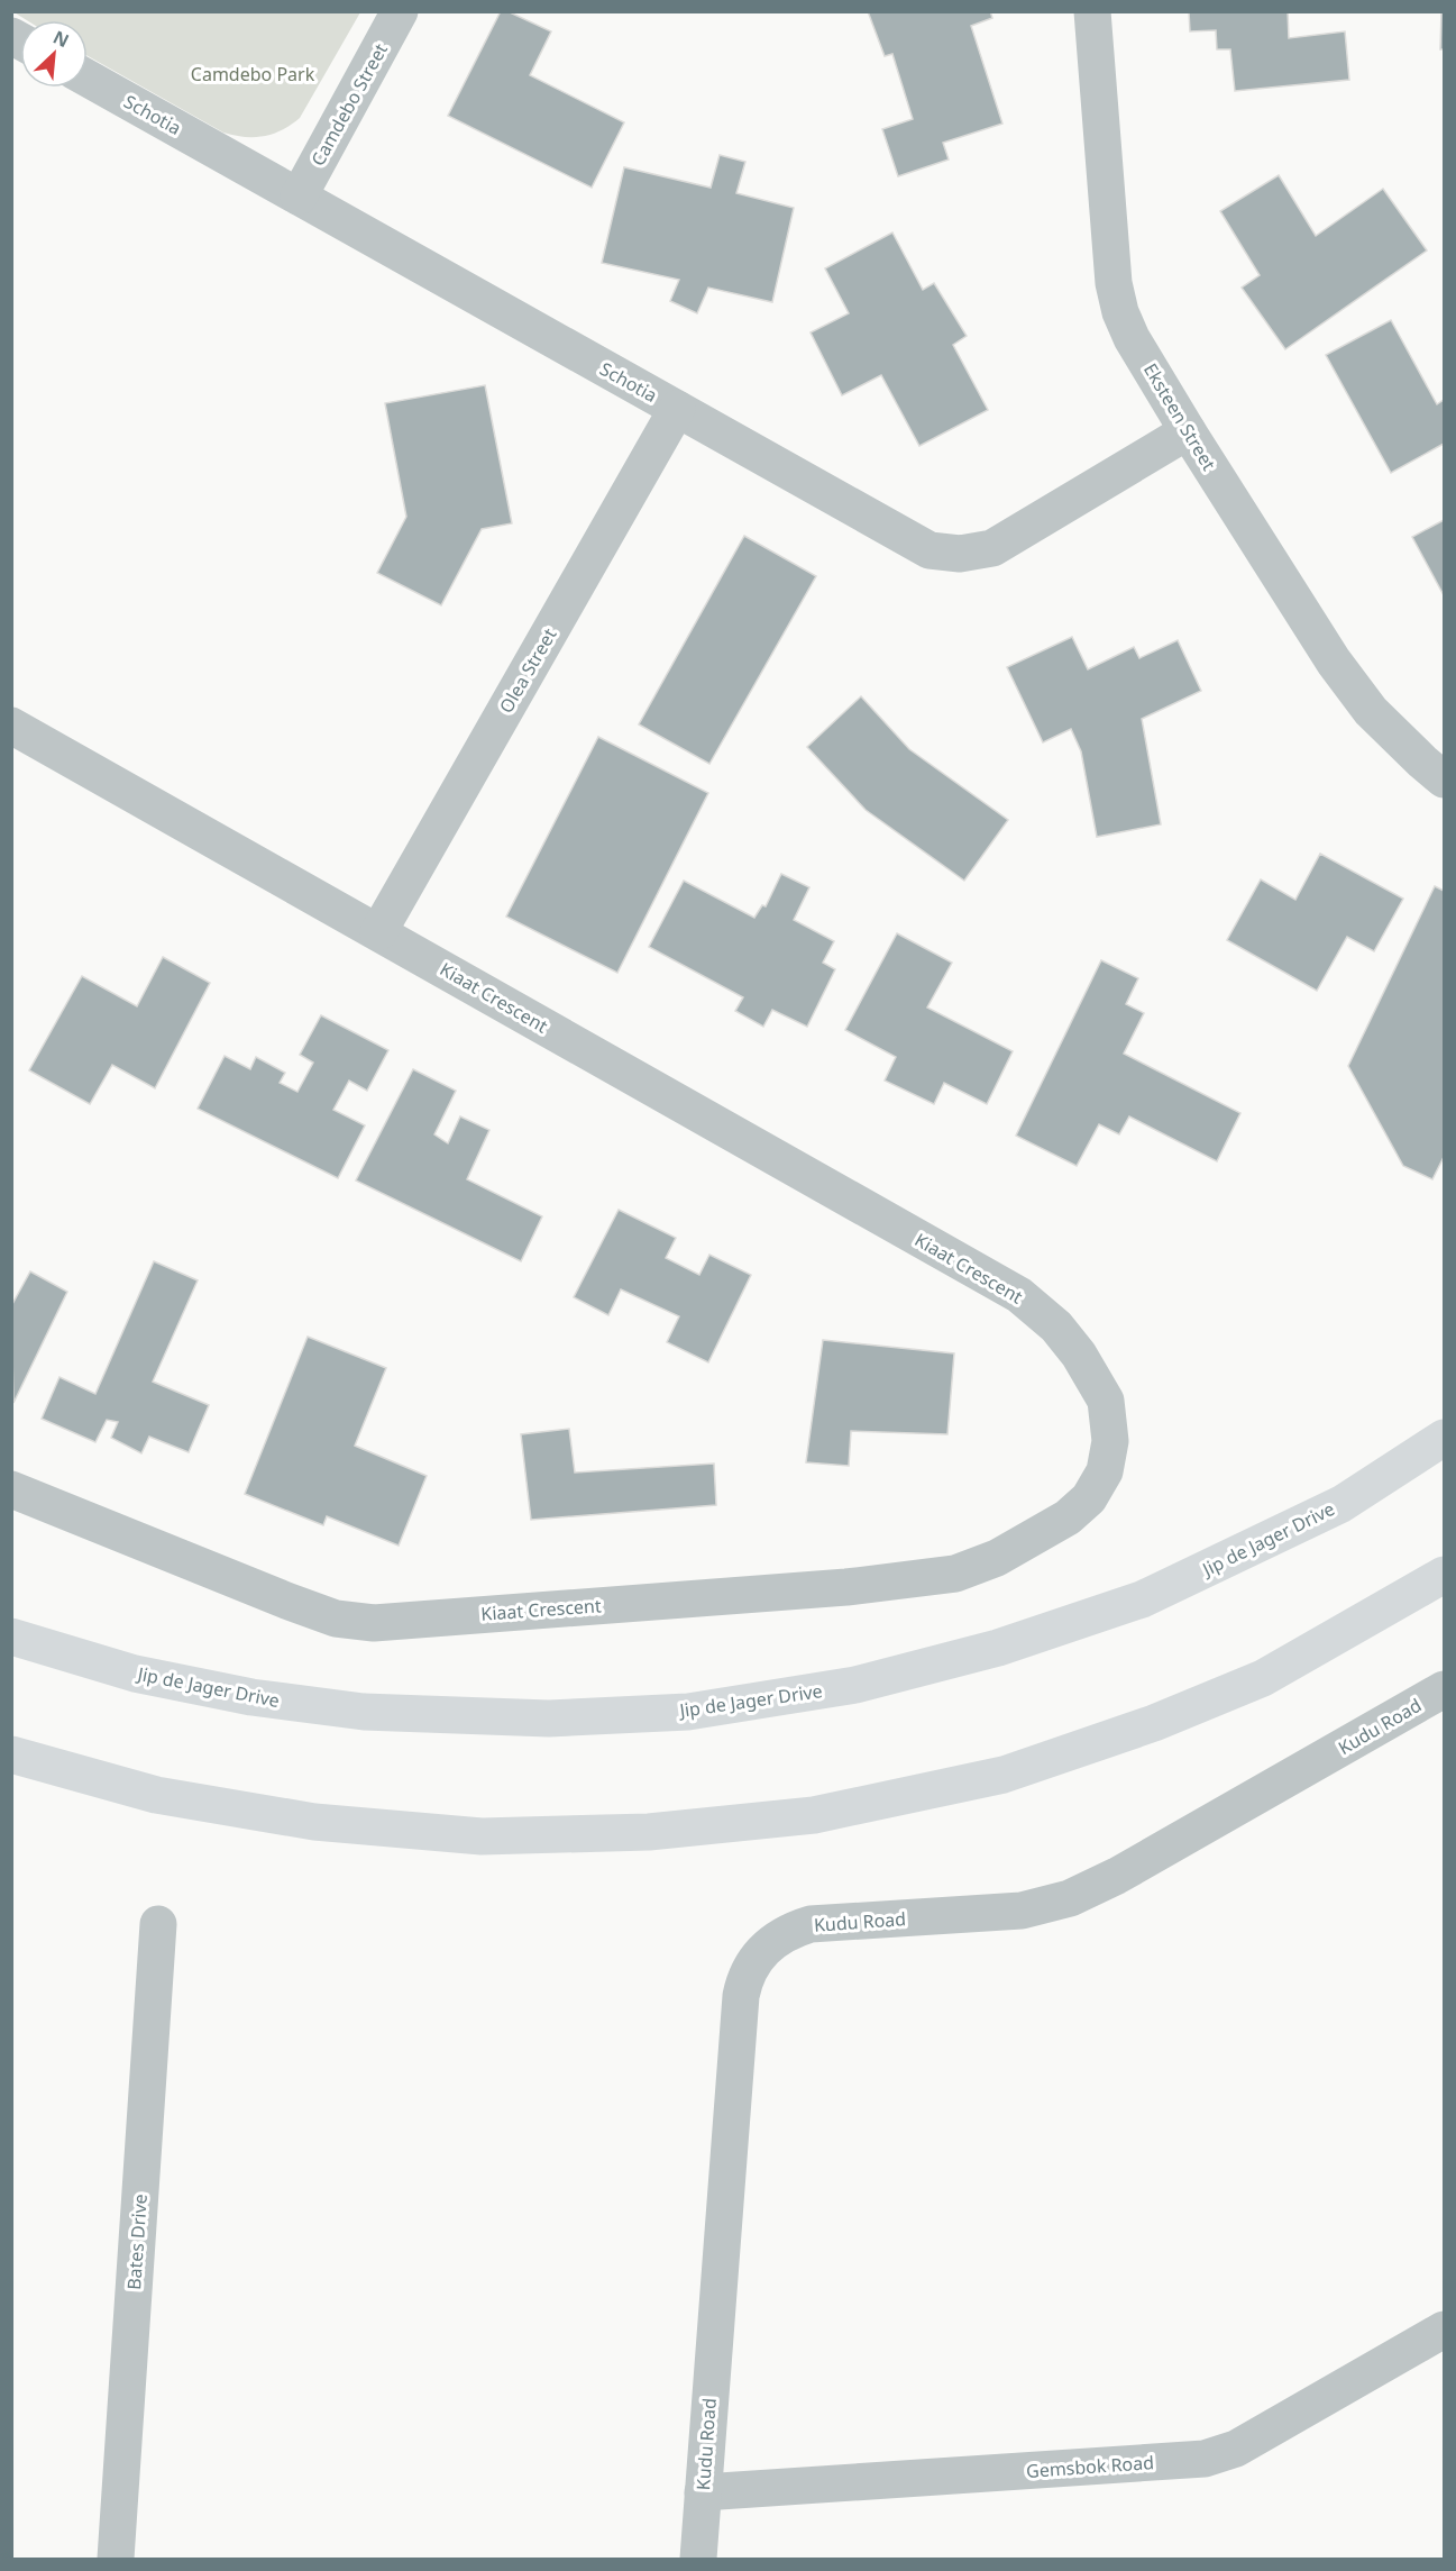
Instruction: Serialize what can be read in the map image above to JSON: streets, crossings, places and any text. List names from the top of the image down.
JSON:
{
  "streets": {
    "main road": ["Jip de Jager Drive"],
    "street": [
      "Camdebo Street",
      "Schotia",
      "Eksteen Street",
      "Olea Street",
      "Kiaat Crescent",
      "Kudu Road",
      "Bates Drive",
      "Gemsbok Road"
    ]
  },
  "crossings": [
    ["Camdebo Street", "Schotia"],
    ["Schotia", "Eksteen Street"],
    ["Schotia", "Olea Street"],
    ["Olea Street", "Kiaat Crescent"],
    ["Kudu Road", "Gemsbok Road"]
  ],
  "parks": ["Camdebo Park"],
  "north": "top right"
}
